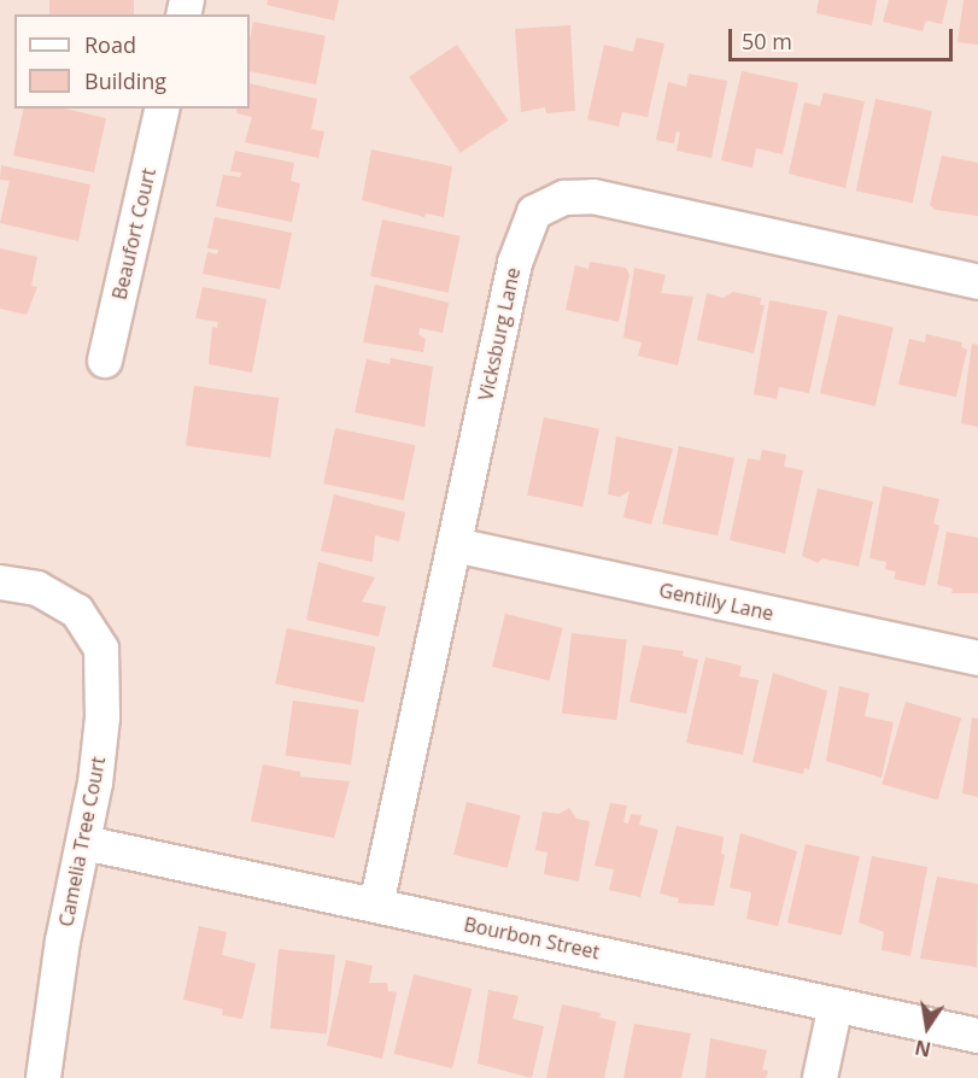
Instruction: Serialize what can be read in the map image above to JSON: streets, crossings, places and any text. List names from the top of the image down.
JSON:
{
  "streets": {
    "street": [
      "Beaufort Court",
      "Vicksburg Lane",
      "Gentilly Lane",
      "Camelia Tree Court",
      "Bourbon Street"
    ]
  },
  "crossings": [
    ["Vicksburg Lane", "Gentilly Lane"],
    ["Vicksburg Lane", "Bourbon Street"],
    ["Camelia Tree Court", "Bourbon Street"]
  ],
  "legend": ["Road", "Building"],
  "scale_bar": "50 m",
  "north": "bottom"
}
